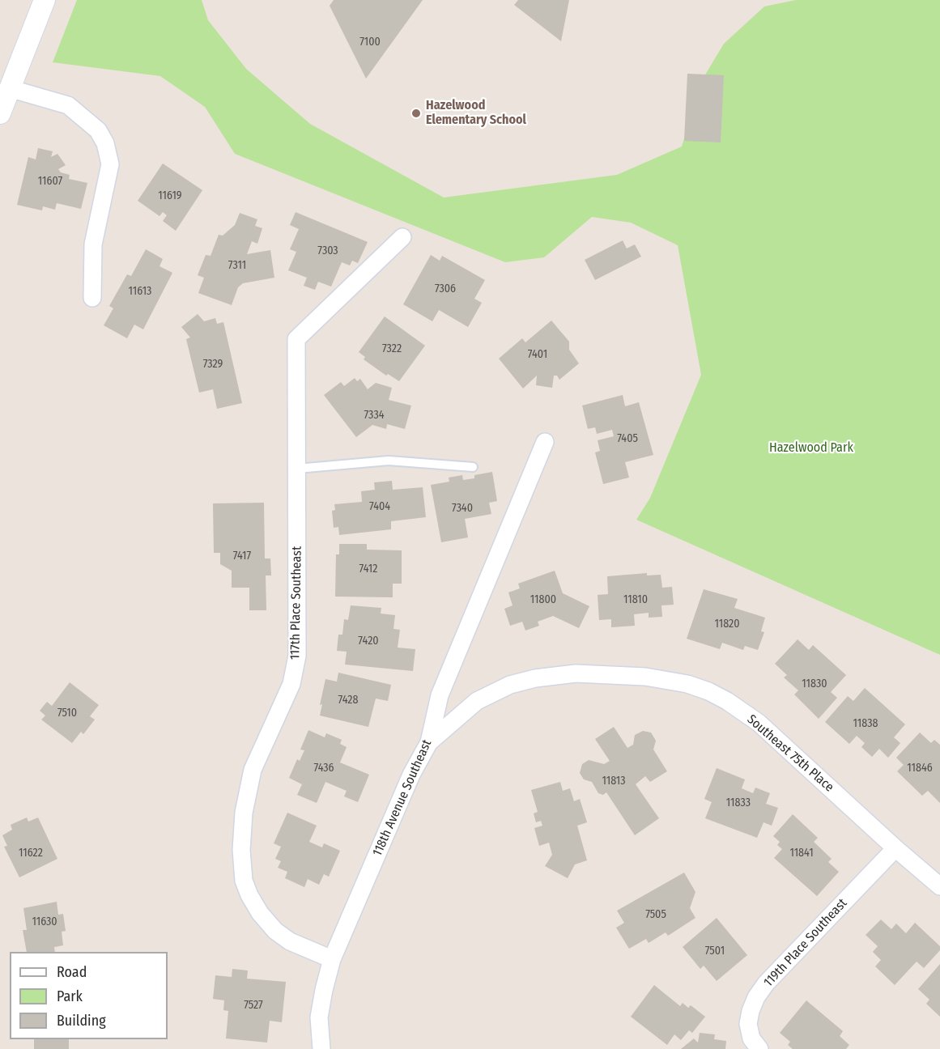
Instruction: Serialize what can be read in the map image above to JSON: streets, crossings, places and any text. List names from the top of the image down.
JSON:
{
  "streets": {
    "street": [
      "117th Place Southeast",
      "Southeast 75th Place",
      "118th Avenue Southeast",
      "119th Place Southeast"
    ]
  },
  "crossings": [
    ["117th Place Southeast", "118th Avenue Southeast"],
    ["Southeast 75th Place", "118th Avenue Southeast"],
    ["Southeast 75th Place", "119th Place Southeast"]
  ],
  "parks": ["Hazelwood Park"],
  "places": ["Hazelwood Elementary School"],
  "house_numbers": [
    "7100",
    "11607",
    "11619",
    "7303",
    "7311",
    "7306",
    "11613",
    "7322",
    "7401",
    "7329",
    "7334",
    "7405",
    "7404",
    "7340",
    "7417",
    "7412",
    "11800",
    "11810",
    "11820",
    "7420",
    "11830",
    "7428",
    "7510",
    "11838",
    "7436",
    "11846",
    "11813",
    "11833",
    "11622",
    "11841",
    "7505",
    "11630",
    "7501",
    "7527"
  ],
  "legend": ["Road", "Park", "Building"]
}
